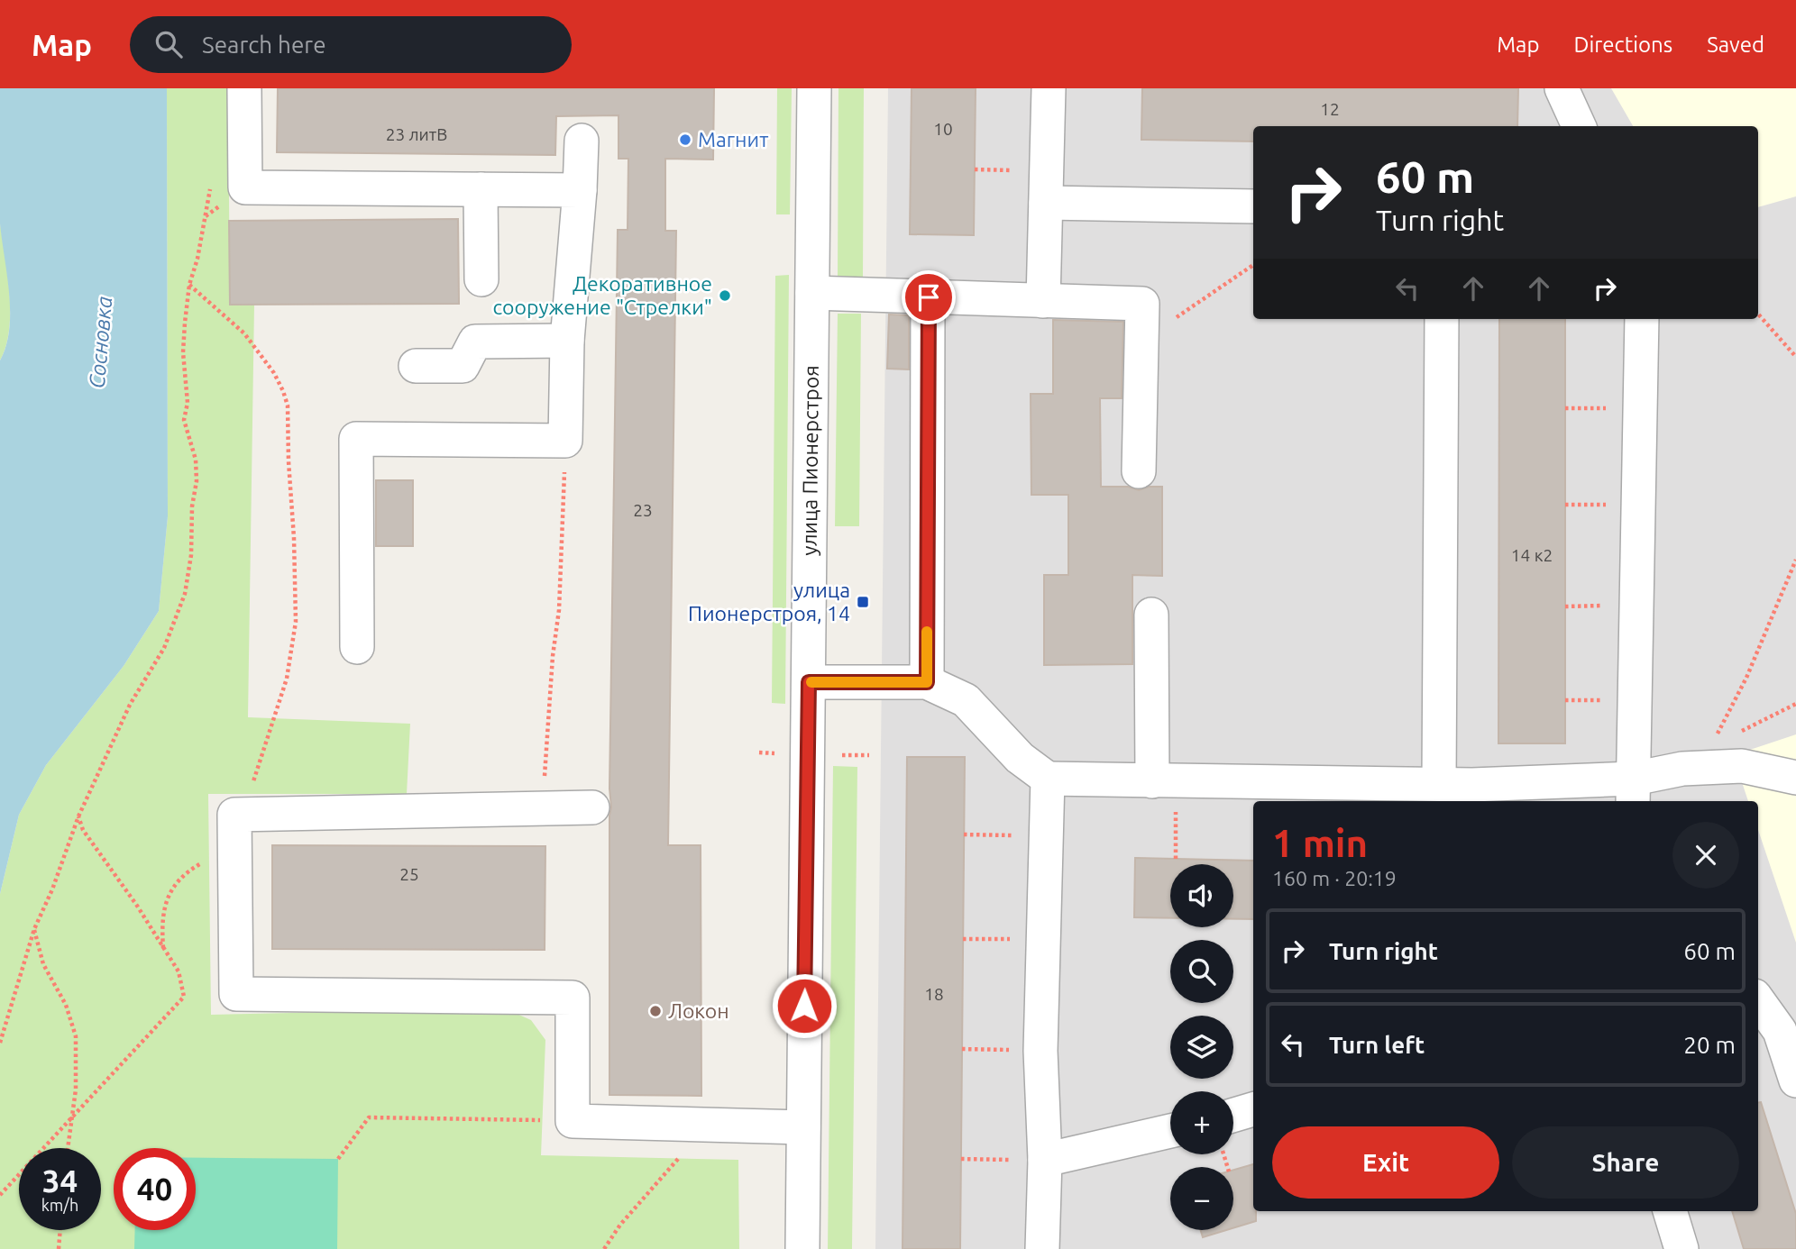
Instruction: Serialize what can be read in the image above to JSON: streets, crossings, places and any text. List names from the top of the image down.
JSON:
{
  "streets": {
    "street": ["улица Пионерстроя"]
  },
  "water": ["Сосновка"],
  "places": {
    "other": ["Магнит", "Декоративное сооружение \"Стрелки\"", "Локон"],
    "transit": ["улица Пионерстроя, 14"]
  },
  "house_numbers": [
    "12",
    "10",
    "23 литВ",
    "23",
    "14 к2",
    "25",
    "18"
  ],
  "page": {
    "header": "Map",
    "search": "Search here",
    "nav": ["Map", "Directions", "Saved"],
    "turn": ["60 m", "Turn right"],
    "heading": ["1 min", "160 m · 20:19"],
    "map_buttons": ["+", "−"],
    "list": [
      {
        "name": "Turn right",
        "value": "60 m"
      },
      {
        "name": "Turn left",
        "value": "20 m"
      }
    ],
    "buttons": ["Exit", "Share"],
    "speed": "34 km/h",
    "limit": "40"
  }
}
